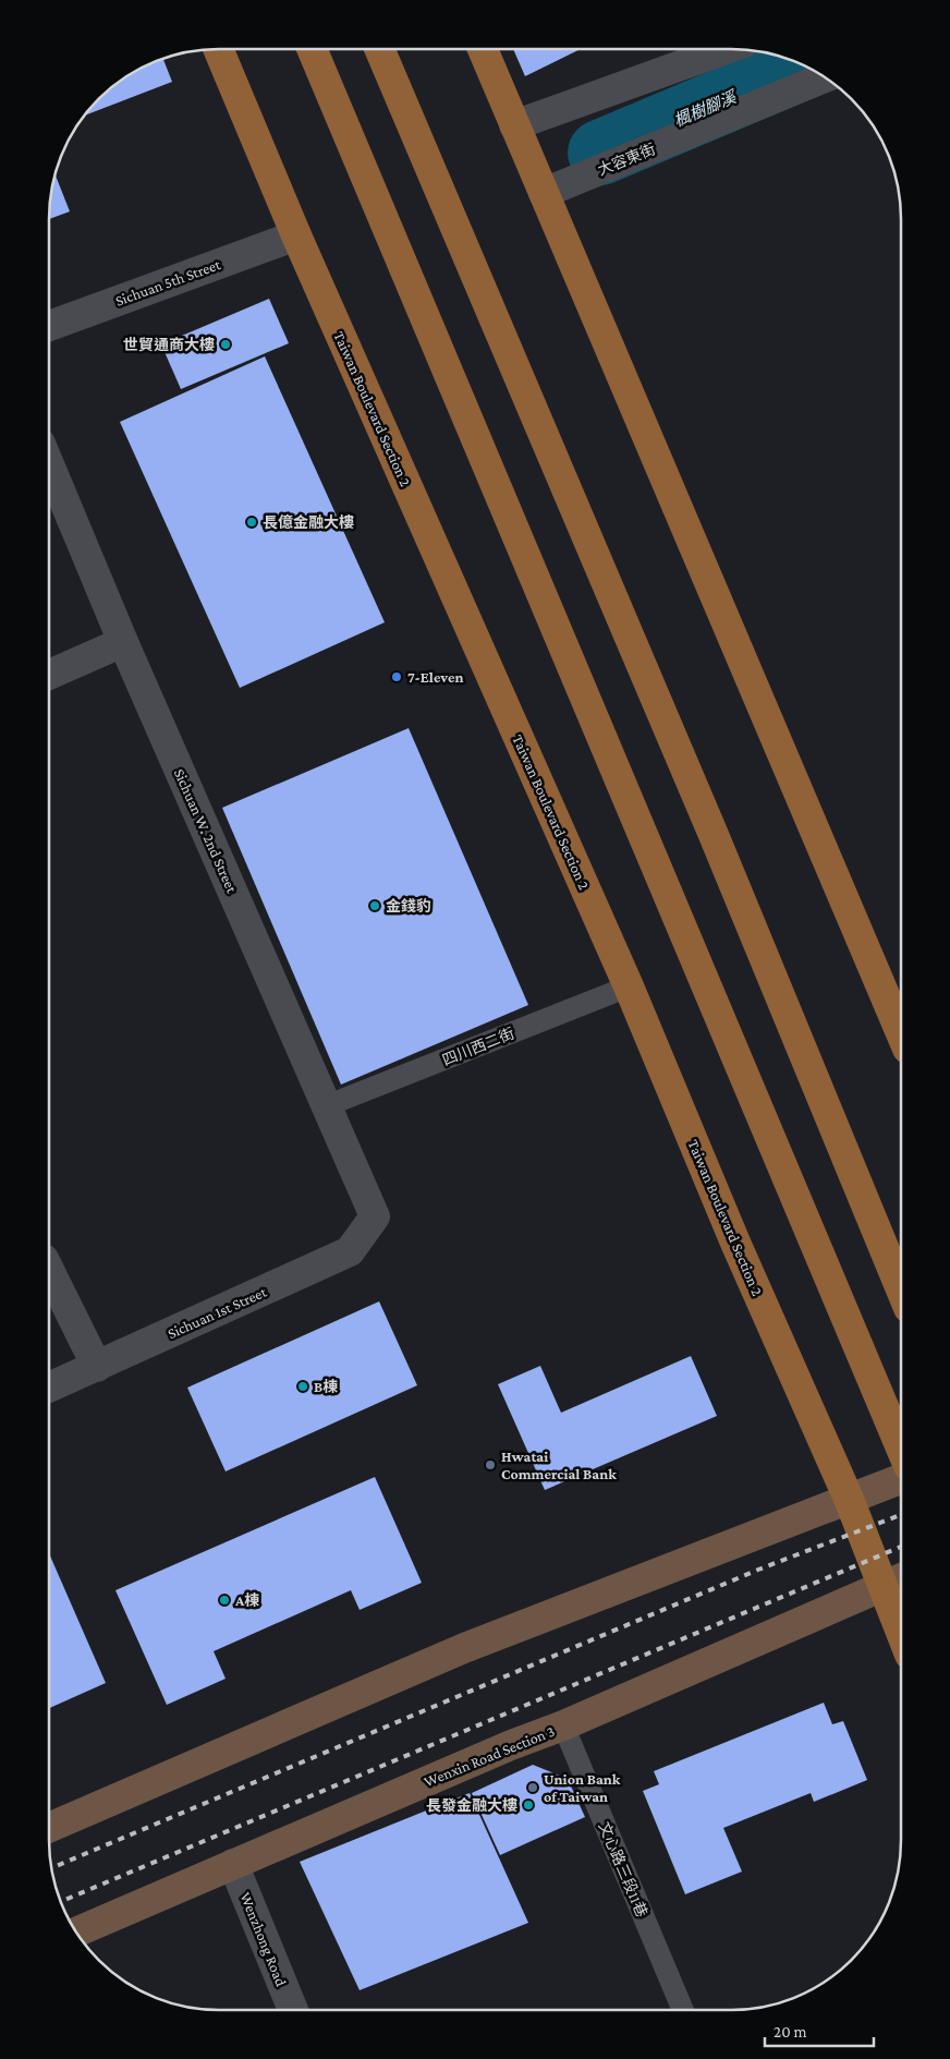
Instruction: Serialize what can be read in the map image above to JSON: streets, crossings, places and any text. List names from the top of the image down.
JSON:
{
  "streets": {
    "main road": ["Taiwan Boulevard Section 2", "Wenxin Road Section 3"],
    "street": [
      "大容東街",
      "Sichuan 5th Street",
      "Sichuan W. 2nd Street",
      "Sichuan 1st Street",
      "Wenzhong Road"
    ],
    "lane": ["四川西二街", "文心路三段11巷"]
  },
  "crossings": [
    ["Sichuan 5th Street", "Taiwan Boulevard Section 2"],
    ["Taiwan Boulevard Section 2", "四川西二街"],
    ["Taiwan Boulevard Section 2", "Wenxin Road Section 3"],
    ["Sichuan W. 2nd Street", "四川西二街"],
    ["Sichuan W. 2nd Street", "Sichuan 1st Street"],
    ["Wenxin Road Section 3", "文心路三段11巷"],
    ["Wenxin Road Section 3", "Wenzhong Road"]
  ],
  "water": ["楓樹腳溪"],
  "places": [
    "世貿通商大樓",
    "長億金融大樓",
    "7-Eleven",
    "金錢豹",
    "B棟",
    "Hwatai Commercial Bank",
    "A棟",
    "Union Bank of Taiwan",
    "長發金融大樓"
  ],
  "scale_bar": "20 m"
}
